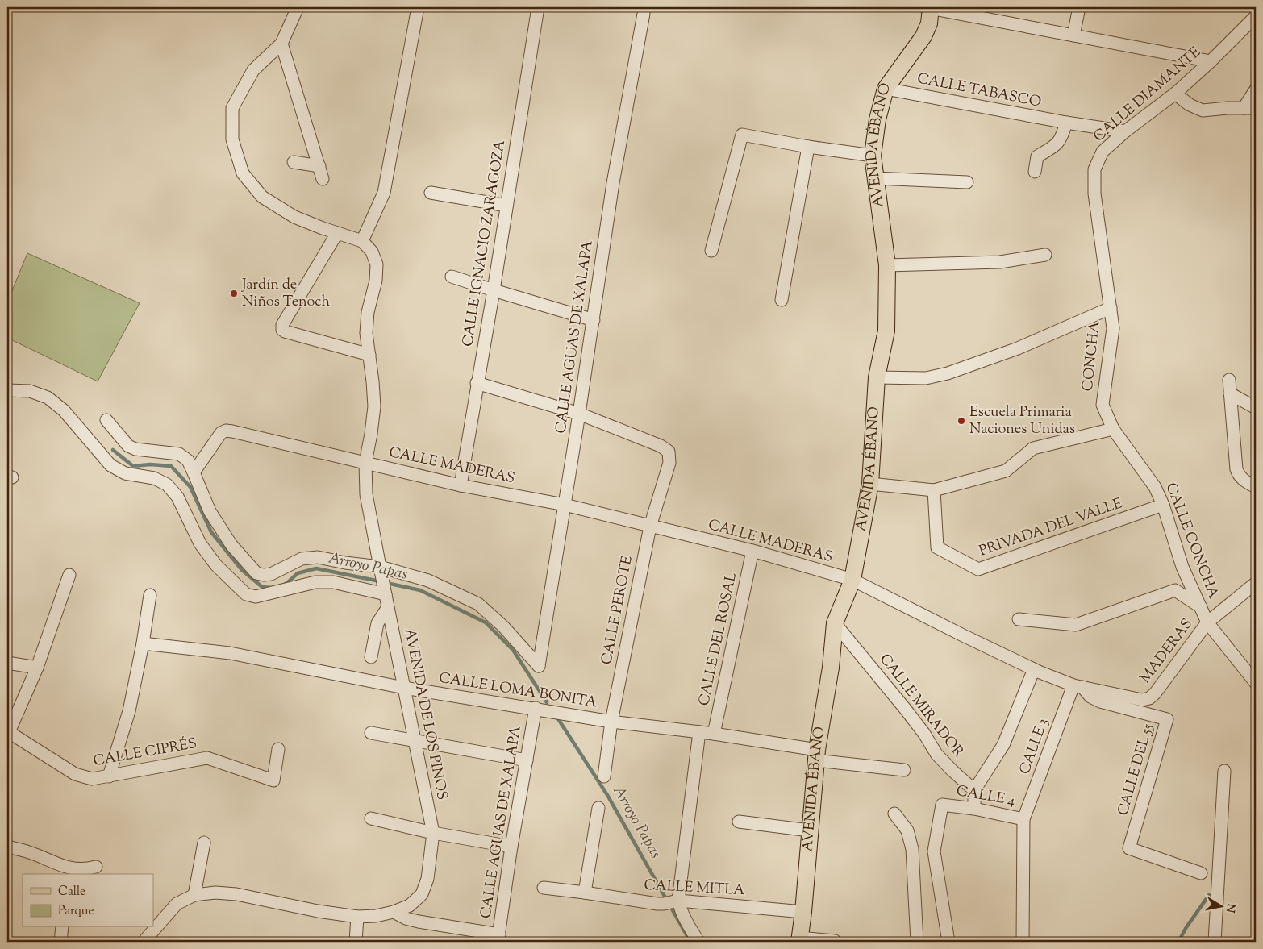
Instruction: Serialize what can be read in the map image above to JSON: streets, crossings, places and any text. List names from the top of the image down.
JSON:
{
  "streets": {
    "main road": ["AVENIDA ÉBANO"],
    "street": [
      "CALLE TABASCO",
      "CALLE DIAMANTE",
      "CALLE IGNACIO ZARAGOZA",
      "CALLE AGUAS DE XALAPA",
      "CONCHA",
      "CALLE MADERAS",
      "PRIVADA DEL VALLE",
      "CALLE CONCHA",
      "CALLE PEROTE",
      "CALLE DEL ROSAL",
      "MADERAS",
      "CALLE LOMA BONITA",
      "CALLE MIRADOR",
      "AVENIDA DE LOS PINOS",
      "CALLE 3",
      "CALLE CIPRÉS",
      "CALLE DEL 55",
      "CALLE 4",
      "CALLE MITLA"
    ]
  },
  "crossings": [
    ["CALLE TABASCO", "CALLE DIAMANTE"],
    ["CALLE TABASCO", "AVENIDA ÉBANO"],
    ["CALLE DIAMANTE", "CONCHA"],
    ["AVENIDA ÉBANO", "CALLE MADERAS"],
    ["AVENIDA ÉBANO", "CALLE LOMA BONITA"],
    ["AVENIDA ÉBANO", "CALLE MIRADOR"],
    ["AVENIDA ÉBANO", "CALLE MITLA"],
    ["CALLE IGNACIO ZARAGOZA", "CALLE MADERAS"],
    ["CALLE AGUAS DE XALAPA", "CALLE MADERAS"],
    ["CALLE AGUAS DE XALAPA", "CALLE PEROTE"],
    ["CALLE AGUAS DE XALAPA", "CALLE LOMA BONITA"],
    ["CALLE AGUAS DE XALAPA", "AVENIDA DE LOS PINOS"],
    ["CONCHA", "CALLE CONCHA"],
    ["CALLE MADERAS", "CALLE PEROTE"],
    ["CALLE MADERAS", "CALLE DEL ROSAL"],
    ["CALLE MADERAS", "MADERAS"],
    ["CALLE MADERAS", "AVENIDA DE LOS PINOS"],
    ["CALLE MADERAS", "CALLE 3"],
    ["CALLE MADERAS", "CALLE DEL 55"],
    ["PRIVADA DEL VALLE", "CALLE CONCHA"],
    ["CALLE CONCHA", "MADERAS"],
    ["CALLE PEROTE", "CALLE LOMA BONITA"],
    ["CALLE DEL ROSAL", "CALLE LOMA BONITA"],
    ["CALLE LOMA BONITA", "AVENIDA DE LOS PINOS"],
    ["CALLE 3", "CALLE DEL 55"],
    ["CALLE 3", "CALLE 4"]
  ],
  "water": ["Arroyo Papas"],
  "places": ["Jardín de Niños Tenoch", "Escuela Primaria Naciones Unidas"],
  "legend": ["Calle", "Parque"],
  "north": "right"
}
